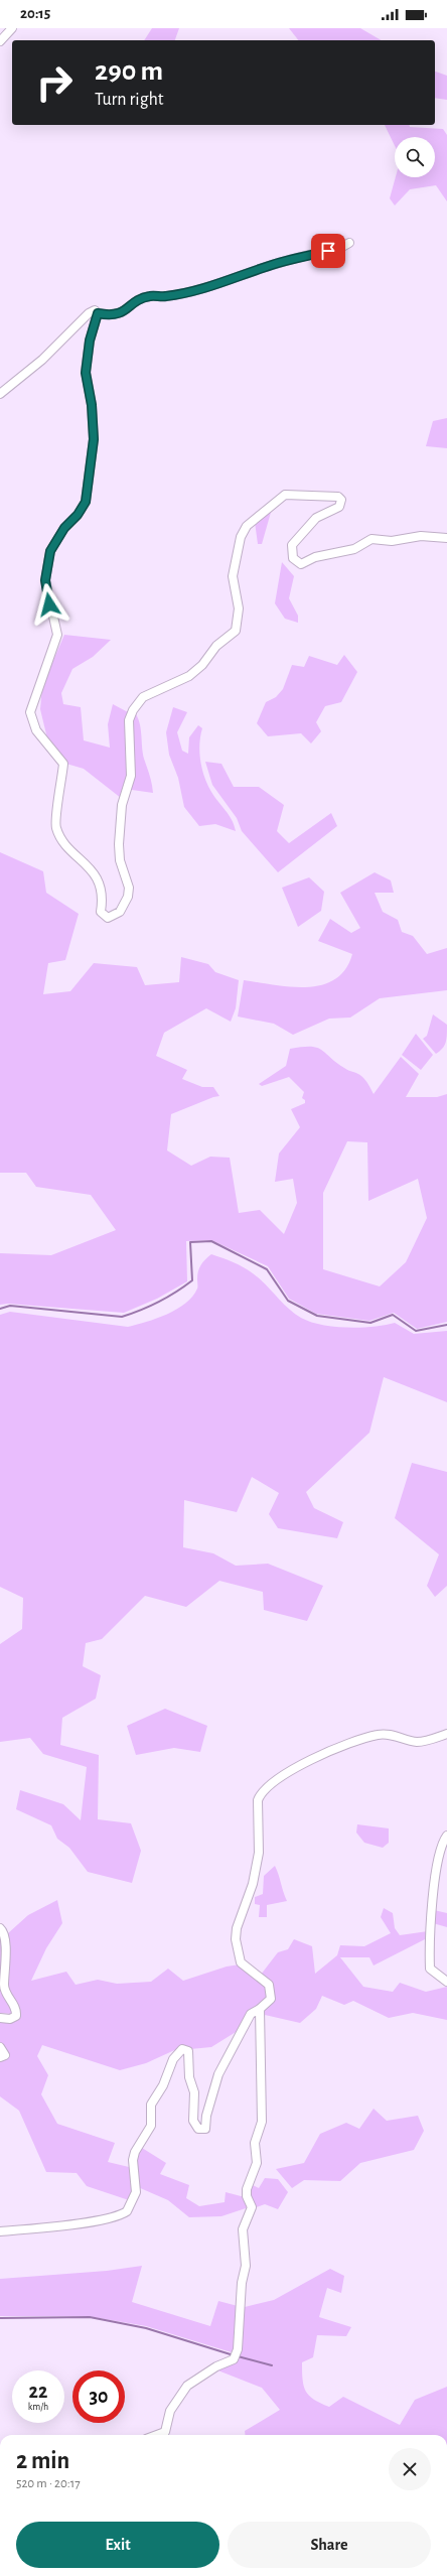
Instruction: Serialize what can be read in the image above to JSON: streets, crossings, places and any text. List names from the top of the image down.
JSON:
{
  "page": {
    "status": "20:15",
    "turn": ["290 m", "Turn right"],
    "speed": "22 km/h",
    "limit": "30",
    "heading": ["2 min", "520 m · 20:17"],
    "buttons": ["Exit", "Share"]
  }
}
